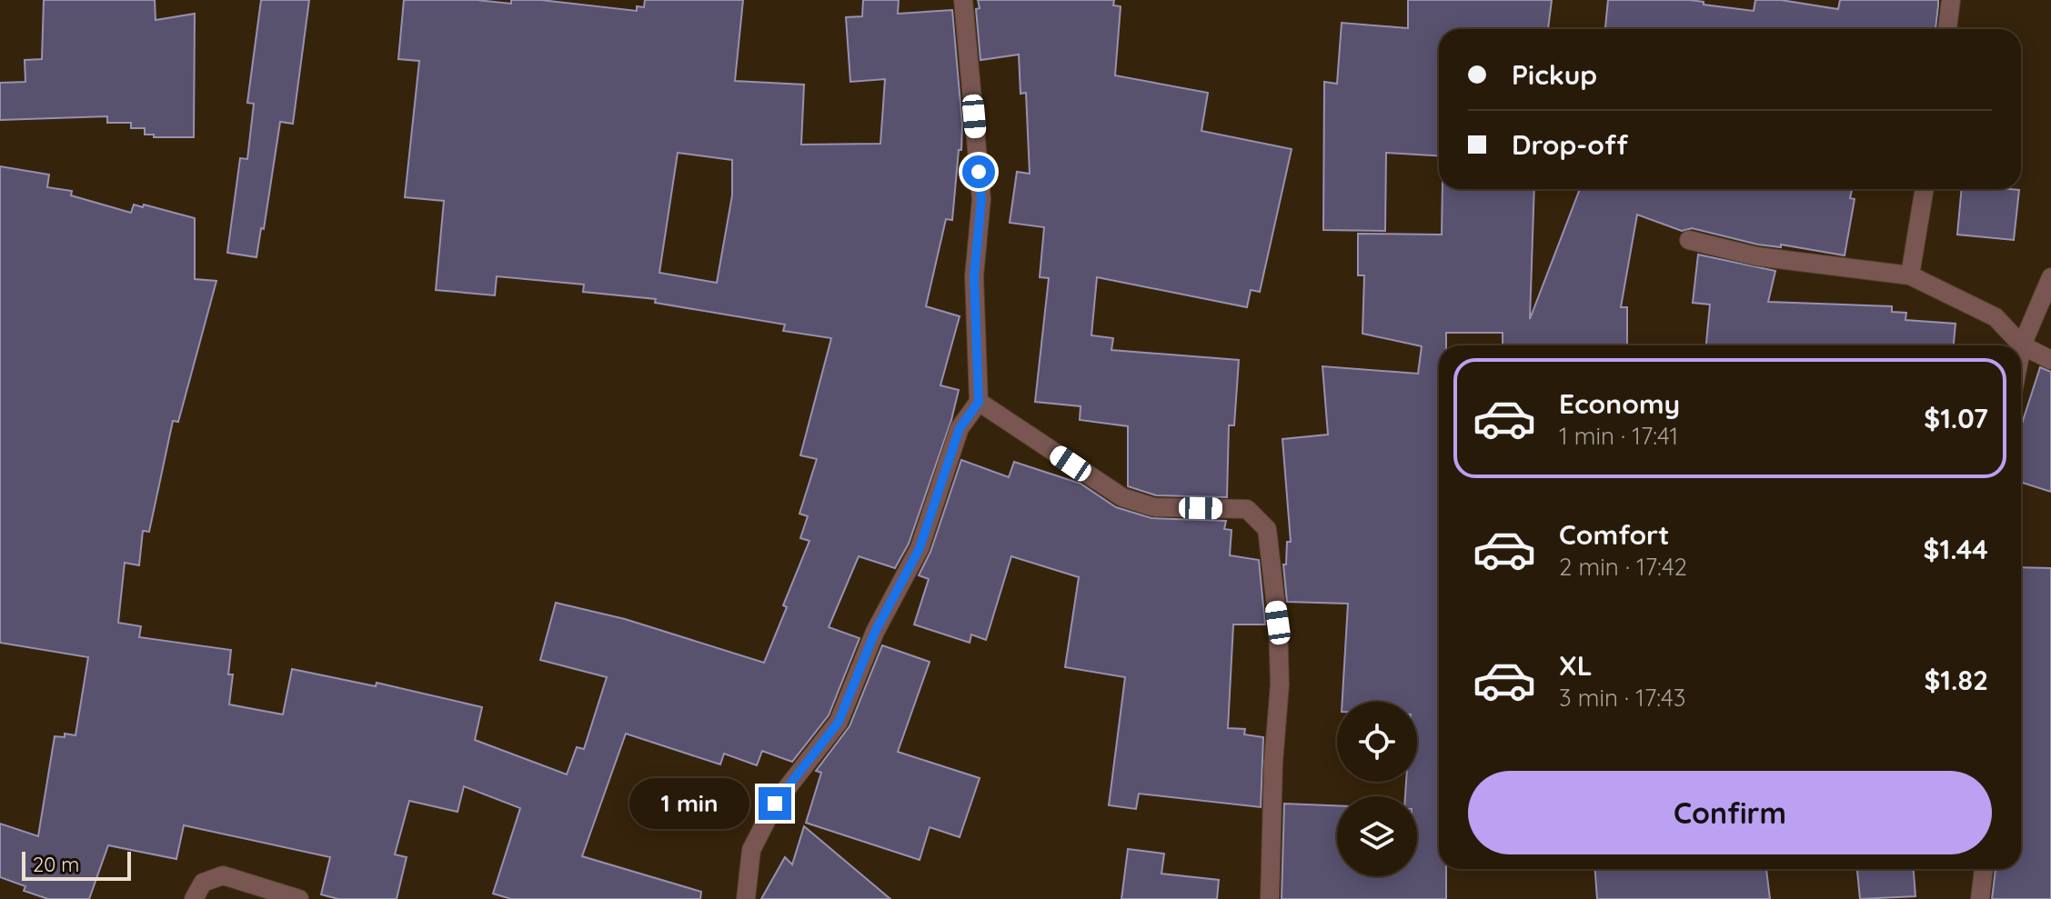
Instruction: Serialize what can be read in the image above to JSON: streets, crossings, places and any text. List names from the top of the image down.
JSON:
{
  "scale_bar": "20 m",
  "page": {
    "banner": ["Pickup", "Drop-off"],
    "list": [
      {
        "name": "Economy",
        "note": "1 min · 17:41",
        "value": "$1.07"
      },
      {
        "name": "Comfort",
        "note": "2 min · 17:42",
        "value": "$1.44"
      },
      {
        "name": "XL",
        "note": "3 min · 17:43",
        "value": "$1.82"
      }
    ],
    "buttons": "Confirm",
    "bubble": "1 min",
    "scale": "20 m"
  }
}
